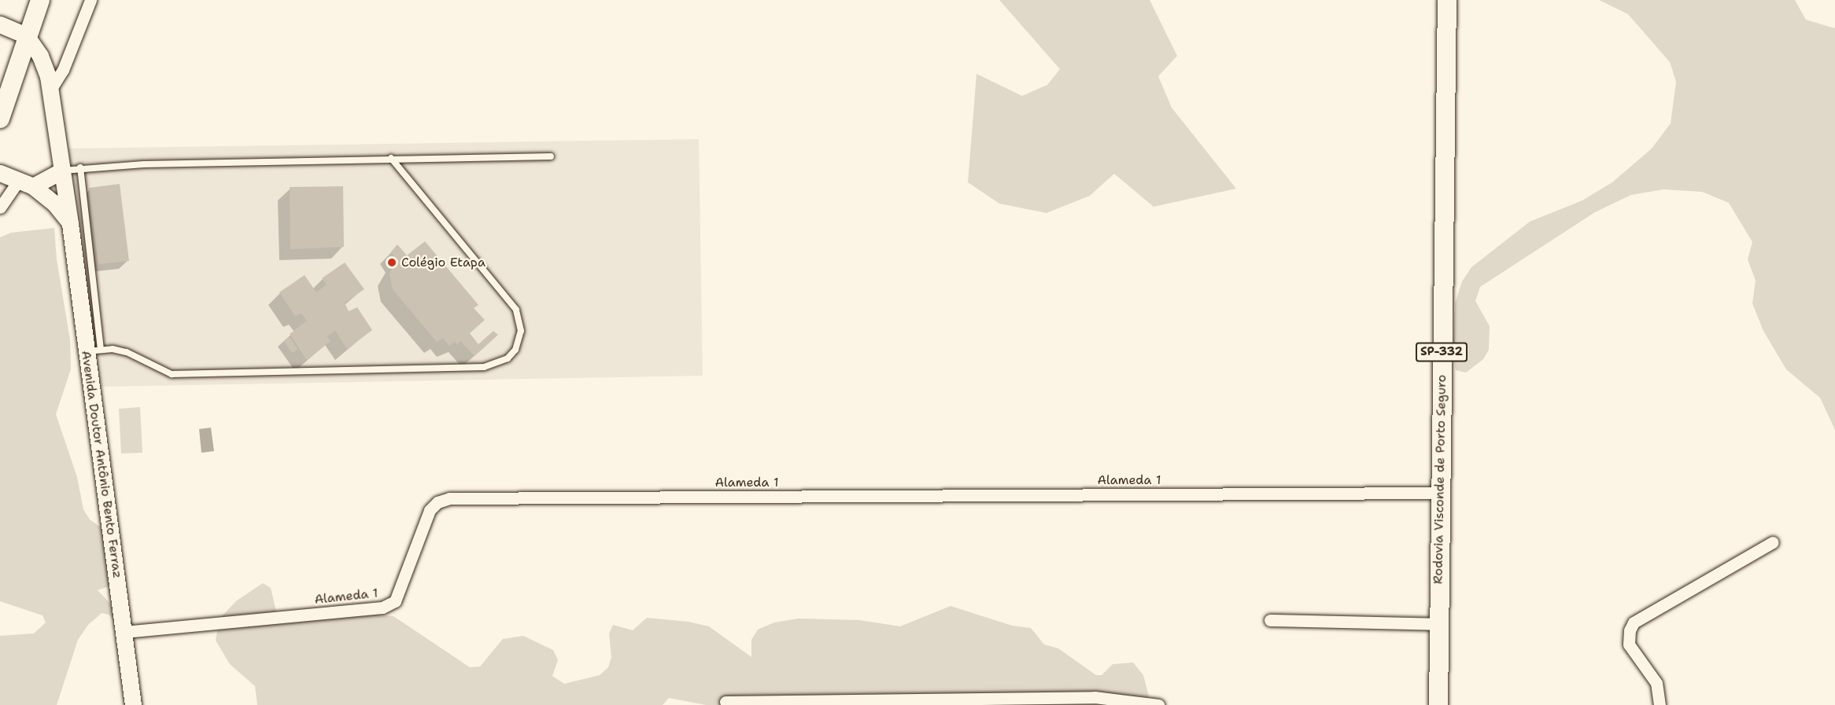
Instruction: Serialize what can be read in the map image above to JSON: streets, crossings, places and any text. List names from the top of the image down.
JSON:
{
  "streets": {
    "main road": ["SP-332", "Avenida Doutor Antônio Bento Ferraz", "Rodovia Visconde de Porto Seguro"],
    "street": ["Alameda 1"]
  },
  "crossings": [
    ["Avenida Doutor Antônio Bento Ferraz", "Alameda 1"],
    ["Rodovia Visconde de Porto Seguro", "Alameda 1"]
  ],
  "places": ["Colégio Etapa"]
}
